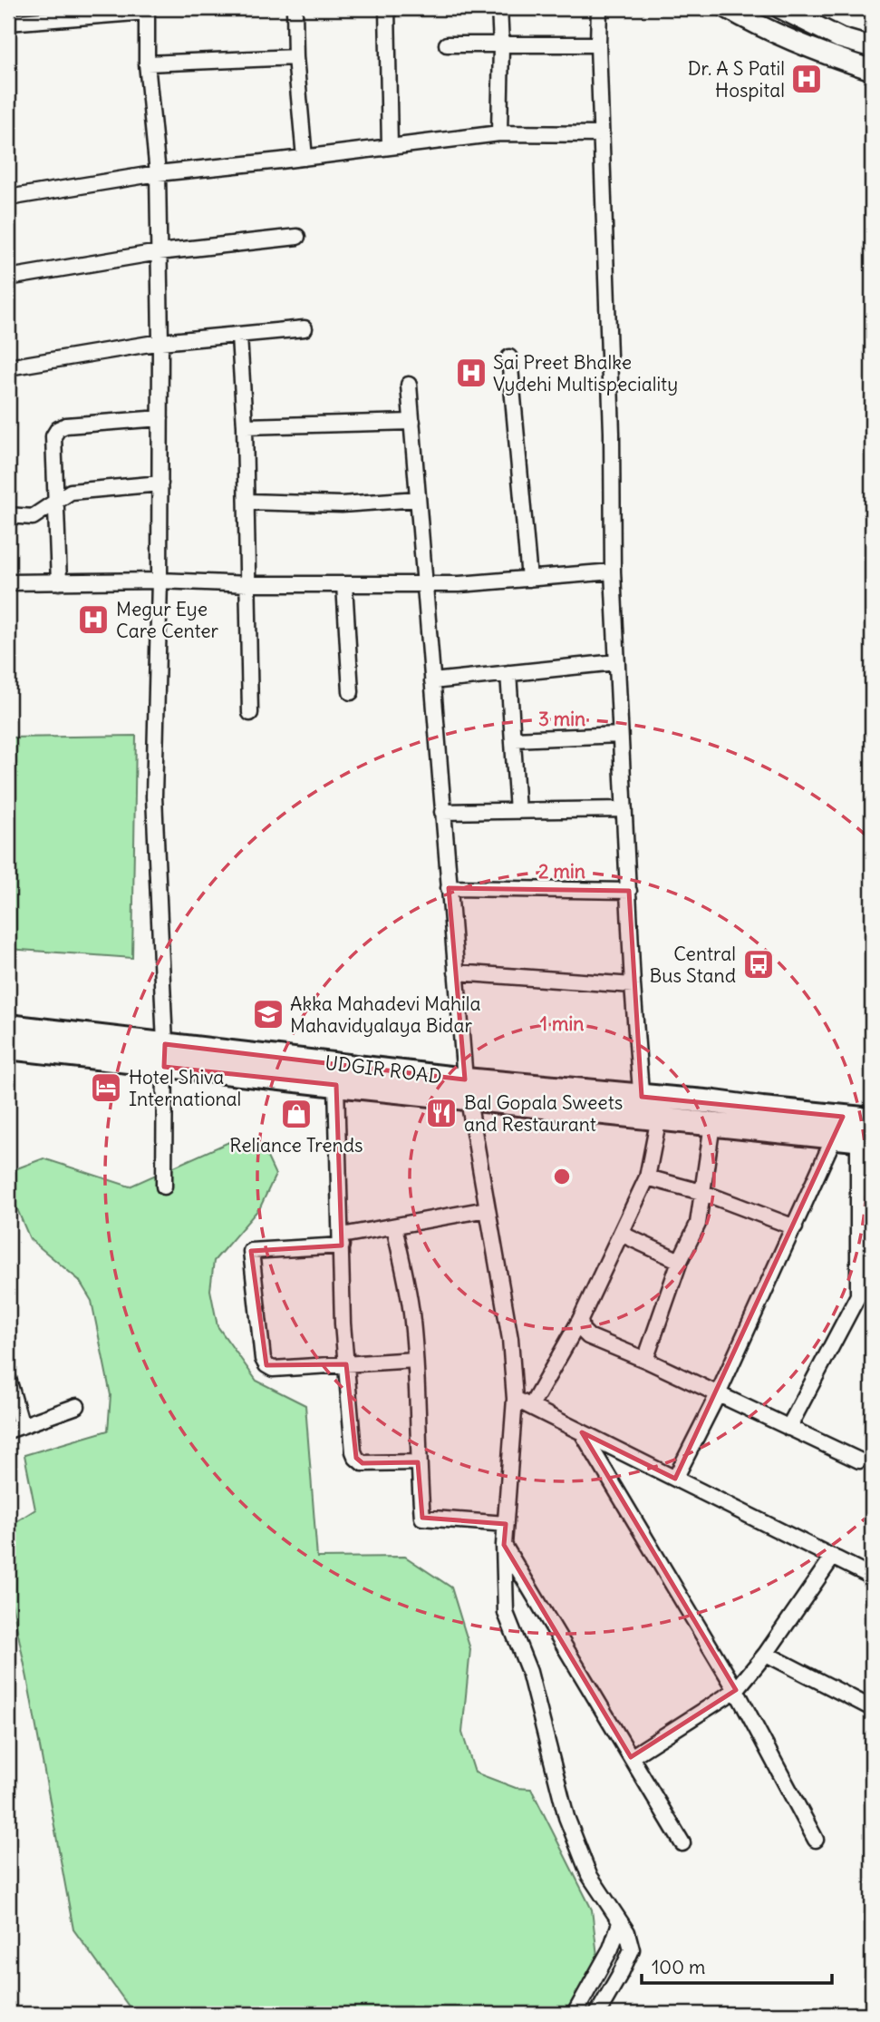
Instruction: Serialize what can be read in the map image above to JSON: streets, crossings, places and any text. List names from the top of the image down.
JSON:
{
  "streets": {
    "highway": ["UDGIR ROAD"]
  },
  "places": {
    "hospital": ["Dr. A S Patil Hospital", "Sai Preet Bhalke Vydehi Multispeciality", "Megur Eye Care Center"],
    "bus stop": ["Central Bus Stand"],
    "school or university": ["Akka Mahadevi Mahila Mahavidyalaya Bidar"],
    "hotel": ["Hotel Shiva International"],
    "restaurant": ["Bal Gopala Sweets and Restaurant"],
    "shop": ["Reliance Trends"]
  },
  "scale_bar": "100 m",
  "rings": ["3 min", "2 min", "1 min"]
}
